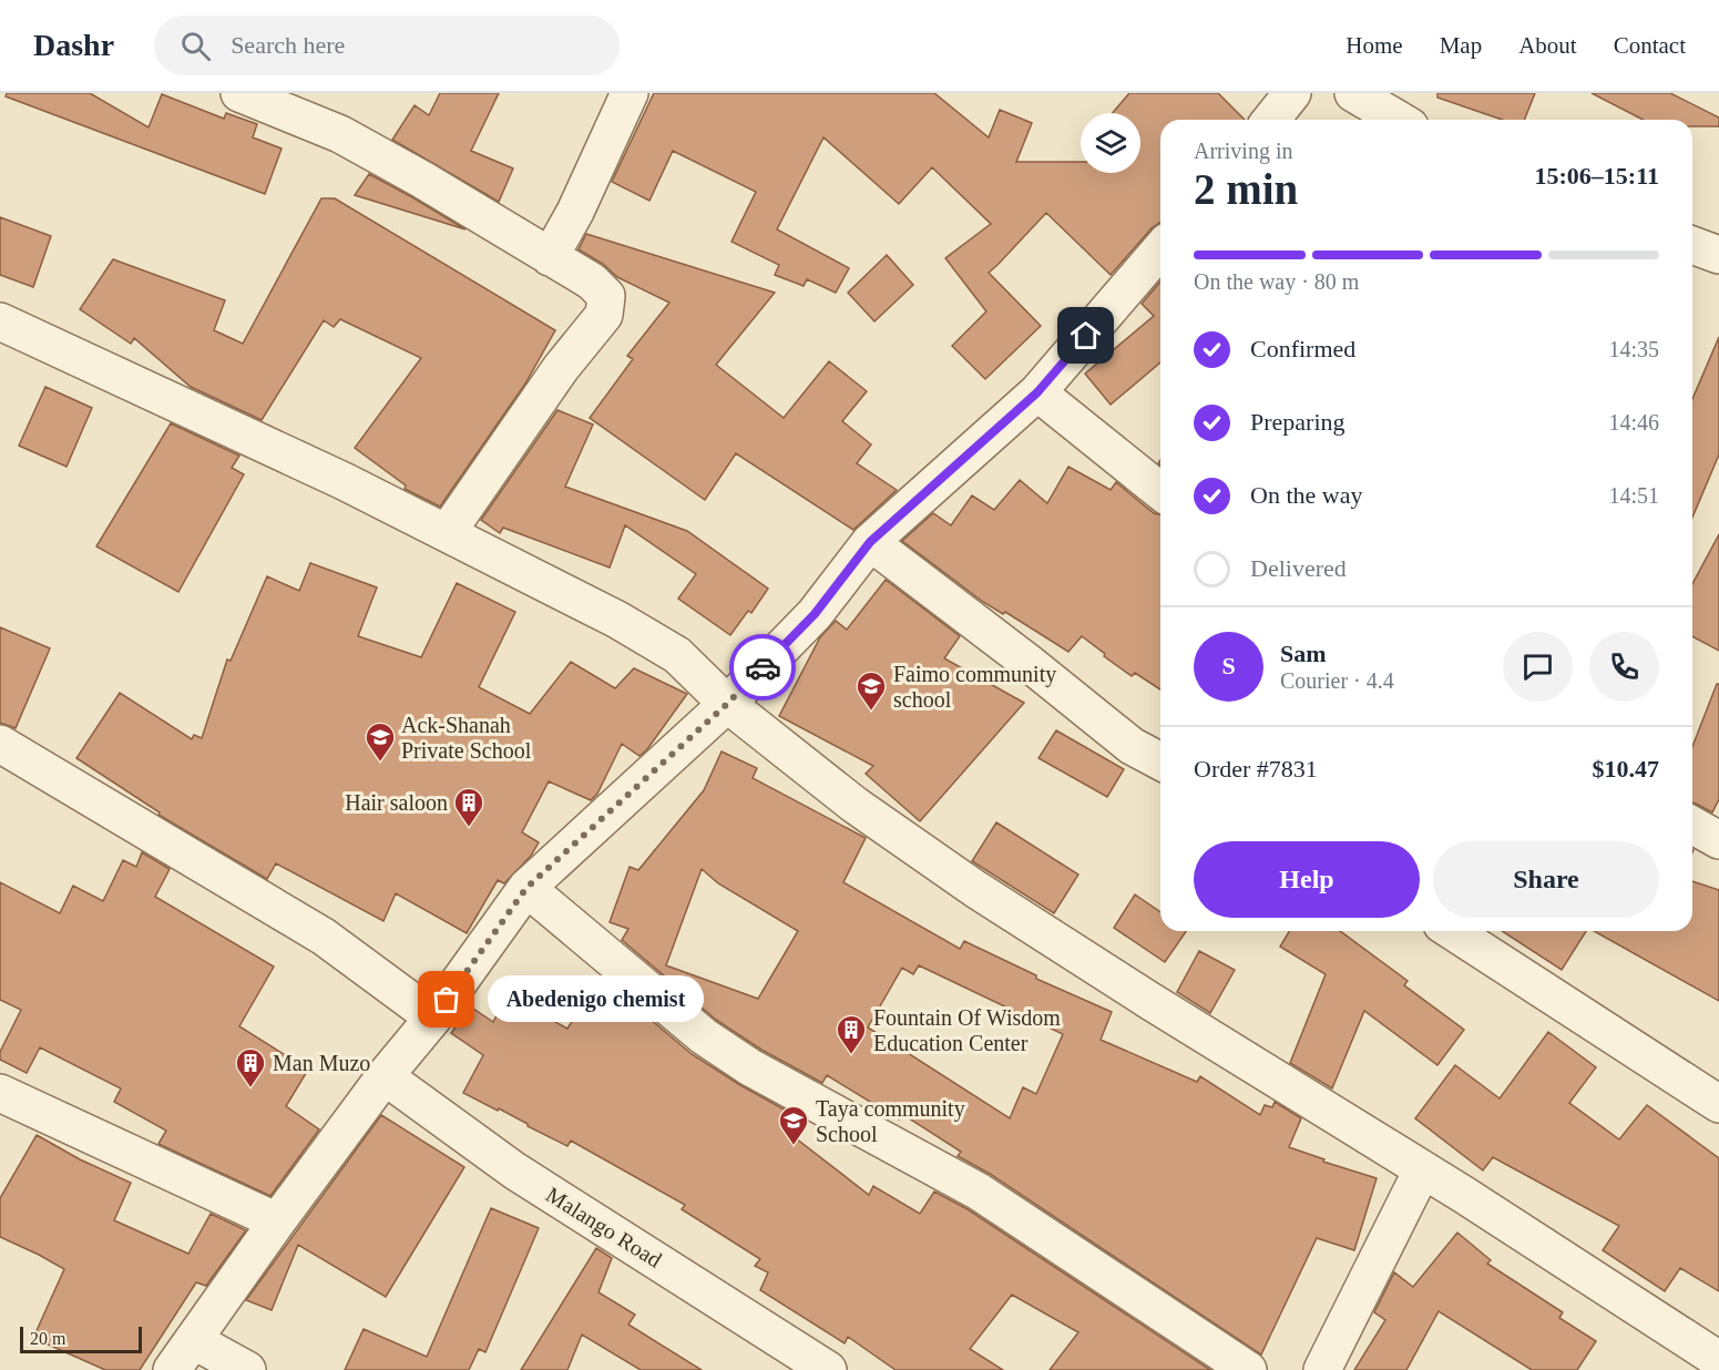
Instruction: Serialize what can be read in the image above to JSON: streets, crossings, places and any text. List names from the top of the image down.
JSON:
{
  "streets": {
    "street": ["Malango Road"]
  },
  "places": {
    "school or university": ["Faimo community school", "Ack-Shanah Private School", "Taya community School"],
    "building": ["Hair saloon", "Fountain Of Wisdom Education Center", "Man Muzo"],
    "other": ["Abedenigo chemist"]
  },
  "scale_bar": "20 m",
  "page": {
    "header": "Dashr",
    "search": "Search here",
    "nav": [
      "Home",
      "Map",
      "About",
      "Contact"
    ],
    "heading": ["2 min", "Arriving in", "15:06–15:11"],
    "panel": [
      "Sam",
      "Courier · 4.4",
      "Order #7831",
      "$10.47"
    ],
    "bar": "On the way · 80 m",
    "list": [
      ["Confirmed", "14:35"],
      ["Preparing", "14:46"],
      ["On the way", "14:51"],
      "Delivered"
    ],
    "round": "S",
    "buttons": ["Help", "Share"],
    "bubble": "Abedenigo chemist",
    "scale": "20 m"
  }
}
